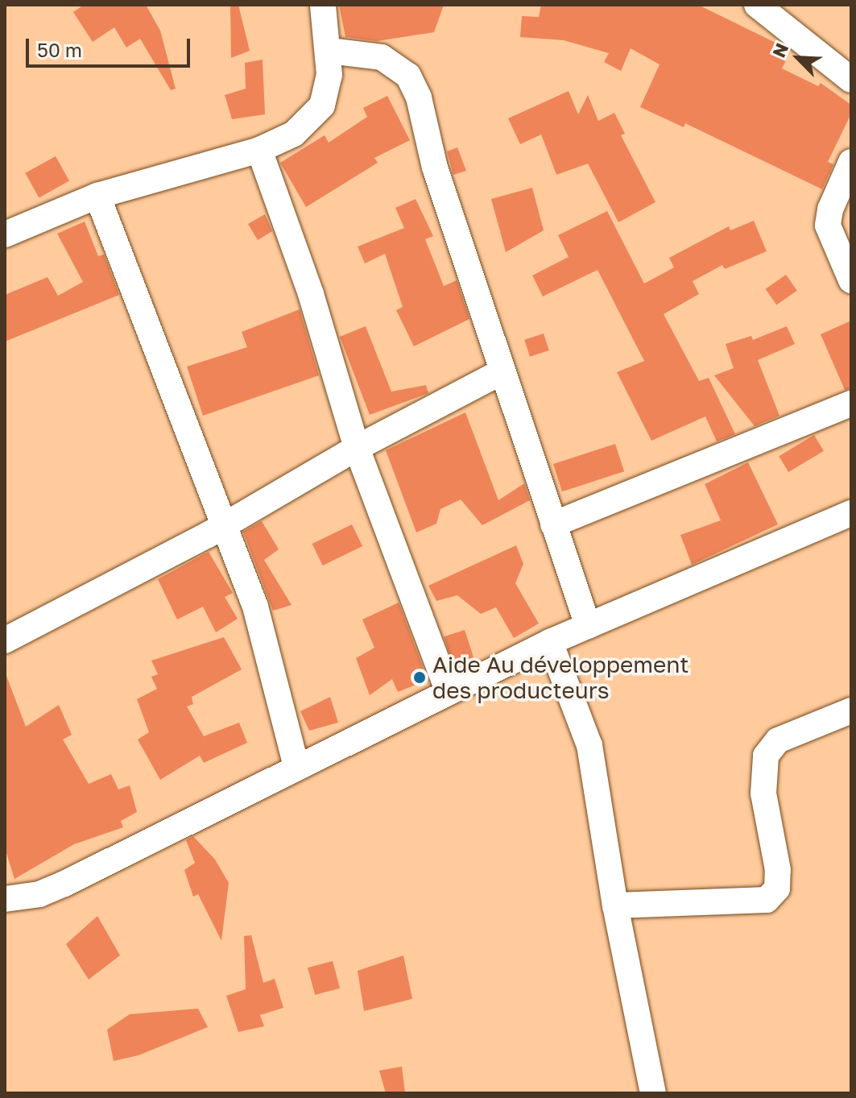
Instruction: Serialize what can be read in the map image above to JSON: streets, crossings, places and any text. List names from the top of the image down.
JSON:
{
  "places": ["Aide Au développement des producteurs"],
  "scale_bar": "50 m",
  "north": "top left"
}
